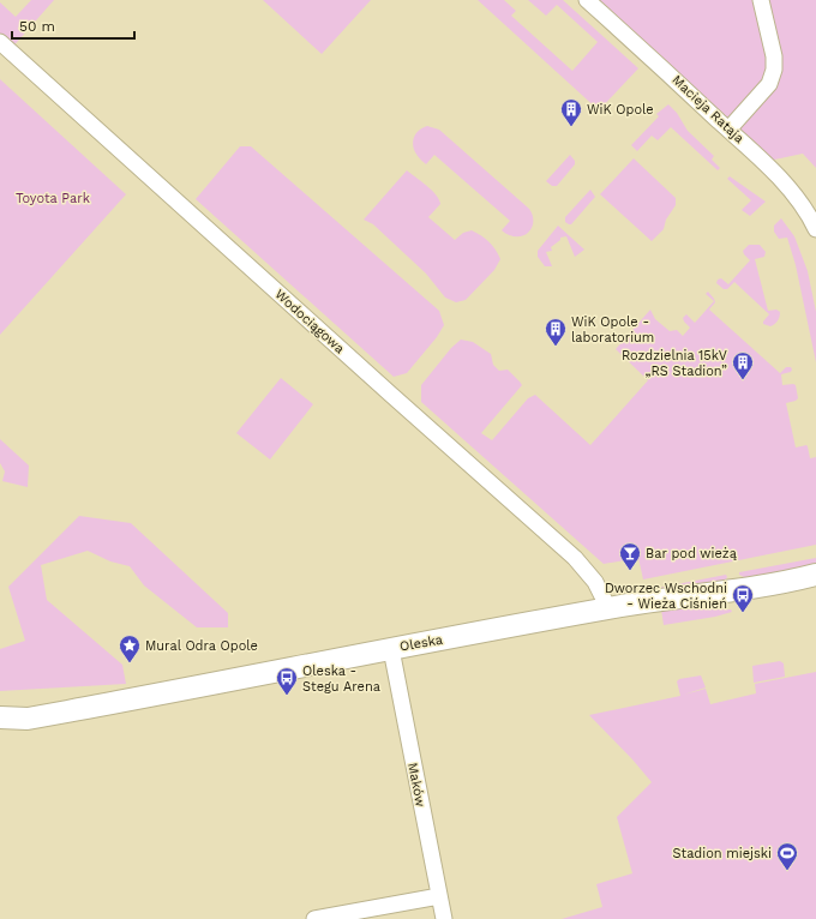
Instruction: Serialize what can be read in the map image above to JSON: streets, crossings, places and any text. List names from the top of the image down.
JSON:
{
  "streets": {
    "main road": ["Oleska"],
    "street": ["Macieja Rataja", "Wodociągowa", "Maków"]
  },
  "crossings": [
    ["Wodociągowa", "Oleska"],
    ["Oleska", "Maków"]
  ],
  "parks": ["Toyota Park"],
  "places": {
    "building": ["WiK Opole", "WiK Opole - laboratorium", "Rozdzielnia 15kV „RS Stadion”"],
    "bar": ["Bar pod wieżą"],
    "bus stop": ["Dworzec Wschodni - Wieża Ciśnień", "Oleska - Stegu Arena"],
    "place": ["Mural Odra Opole"],
    "sports": ["Stadion miejski"]
  },
  "scale_bar": "50 m"
}
